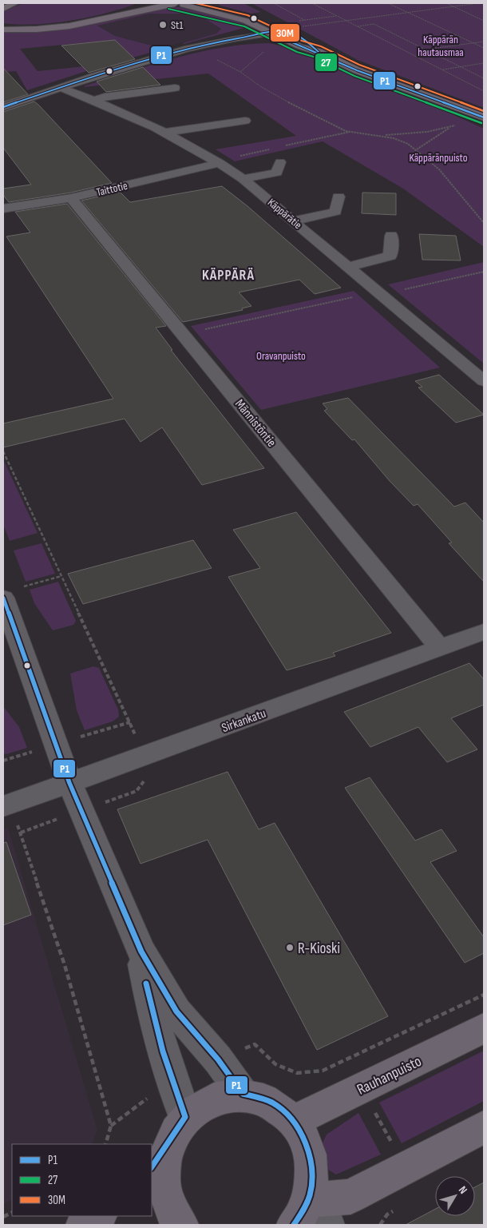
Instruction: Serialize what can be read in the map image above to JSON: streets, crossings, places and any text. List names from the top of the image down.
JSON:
{
  "streets": {
    "main road": ["Rauhanpuisto"],
    "street": [
      "Taittotie",
      "Käppärätie",
      "Männistöntie",
      "Sirkankatu"
    ]
  },
  "crossings": [
    ["Taittotie", "Käppärätie"],
    ["Taittotie", "Männistöntie"],
    ["Männistöntie", "Sirkankatu"]
  ],
  "districts": ["KÄPPÄRÄ"],
  "parks": ["Käppärän hautausmaa", "Käppäränpuisto", "Oravanpuisto"],
  "places": ["St1", "R-Kioski"],
  "lines": ["transit line 30M", "transit line 27", "transit line P1"],
  "legend": ["P1", "27", "30M"],
  "north": "top right"
}
